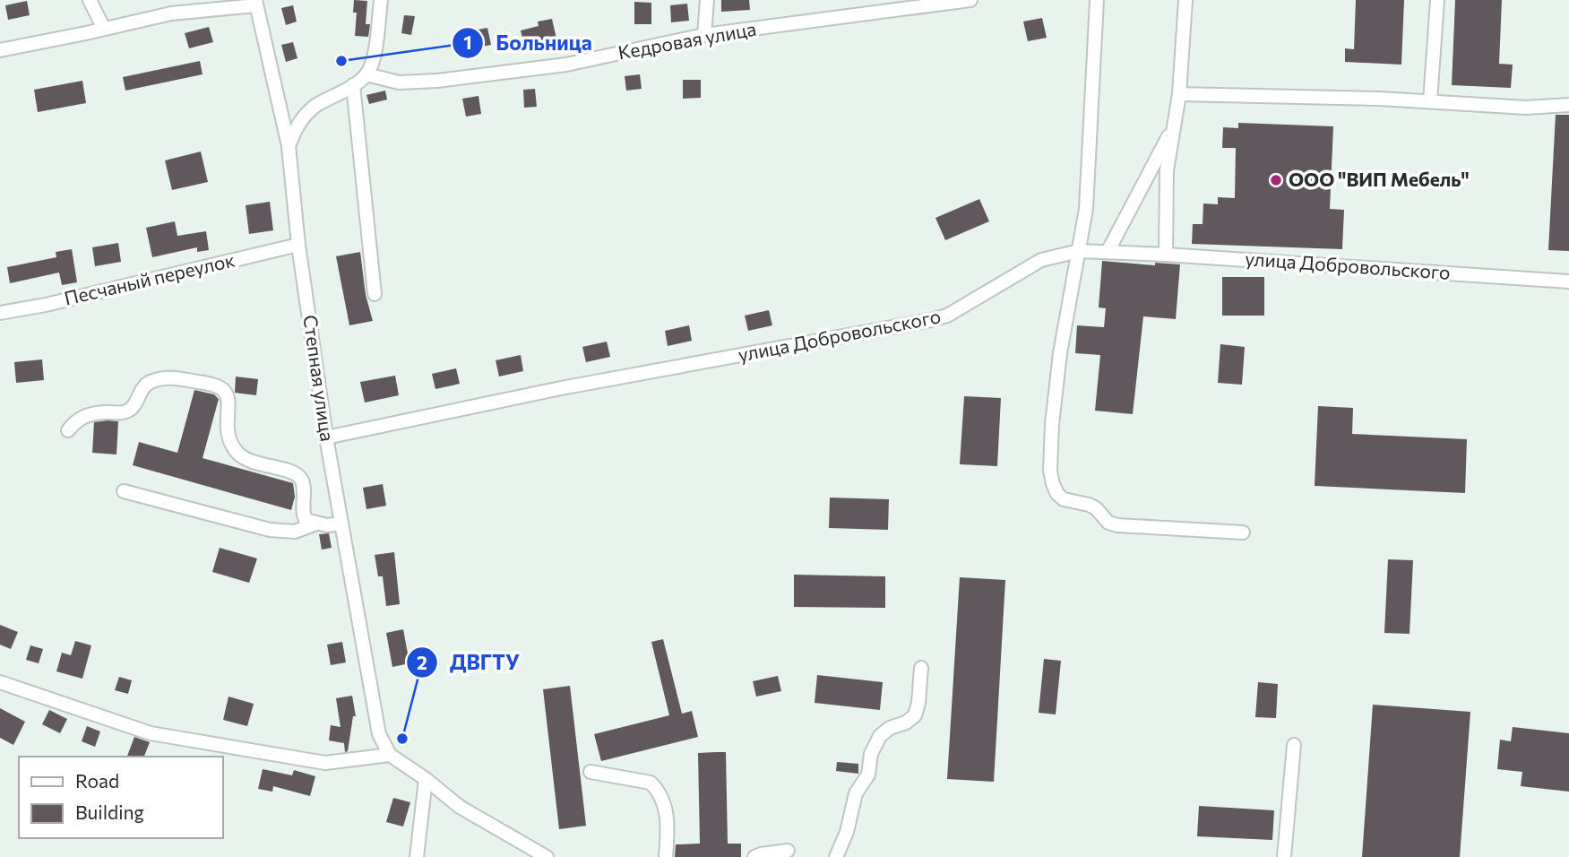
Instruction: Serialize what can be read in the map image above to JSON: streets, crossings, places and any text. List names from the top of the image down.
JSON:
{
  "streets": {
    "street": [
      "Кедровая улица",
      "улица Добровольского",
      "Песчаный переулок",
      "Степная улица"
    ]
  },
  "crossings": [
    ["улица Добровольского", "Степная улица"],
    ["Песчаный переулок", "Степная улица"]
  ],
  "places": ["Больница", "ООО \"ВИП Мебель\"", "ДВГТУ"],
  "legend": ["Road", "Building"]
}
